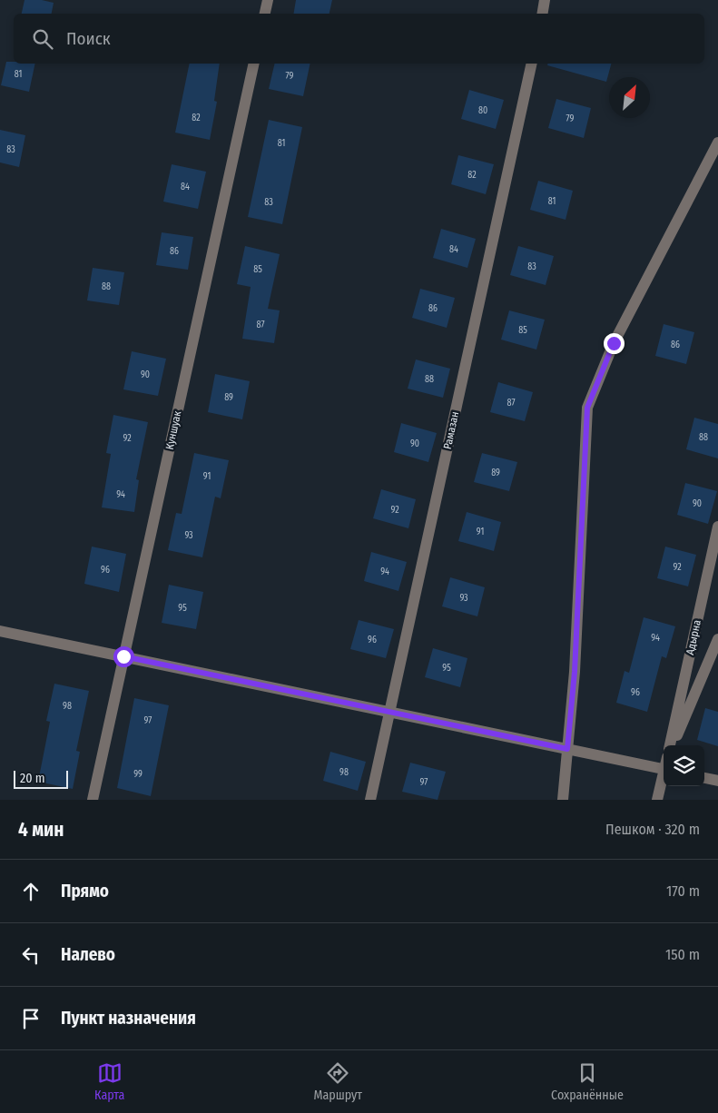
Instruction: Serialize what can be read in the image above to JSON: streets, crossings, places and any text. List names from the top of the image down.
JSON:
{
  "streets": {
    "street": ["Куншуак", "Рамазан", "Адырна"]
  },
  "house_numbers": [
    "81",
    "79",
    "80",
    "82",
    "79",
    "81",
    "83",
    "82",
    "84",
    "81",
    "83",
    "84",
    "86",
    "83",
    "85",
    "88",
    "86",
    "87",
    "85",
    "86",
    "90",
    "88",
    "89",
    "87",
    "88",
    "92",
    "90",
    "89",
    "91",
    "94",
    "90",
    "92",
    "91",
    "93",
    "92",
    "96",
    "94",
    "93",
    "95",
    "94",
    "96",
    "95",
    "96",
    "98",
    "97",
    "98",
    "99",
    "97"
  ],
  "scale_bar": "20 m",
  "north": "top right",
  "page": {
    "search": "Поиск",
    "scale": "20 m",
    "heading": ["4 мин", "Пешком · 320 m"],
    "list": [
      ["Прямо", "170 m"],
      ["Налево", "150 m"],
      "Пункт назначения"
    ],
    "nav": ["Карта", "Маршрут", "Сохранённые"]
  }
}
